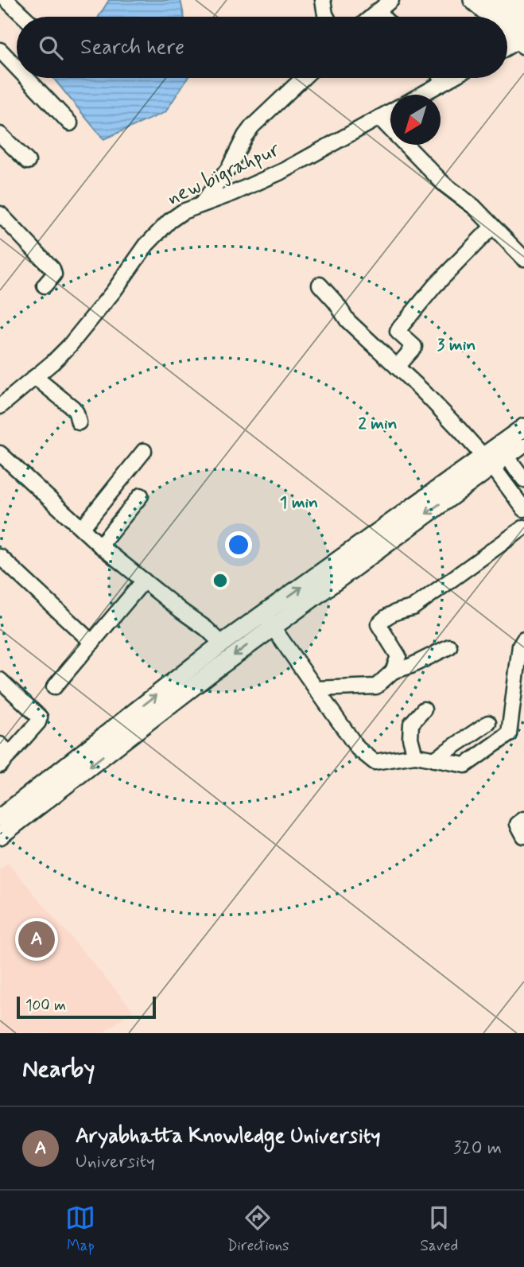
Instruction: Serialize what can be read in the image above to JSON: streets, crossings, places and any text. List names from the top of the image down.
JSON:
{
  "streets": {
    "street": ["new bigrahpur"]
  },
  "scale_bar": "100 m",
  "north": "bottom left",
  "page": {
    "search": "Search here",
    "pins": "A",
    "scale": "100 m",
    "heading": "Nearby",
    "list": [
      {
        "mark": "A",
        "name": "Aryabhatta Knowledge University",
        "note": "University",
        "value": "320 m"
      }
    ],
    "nav": ["Map", "Directions", "Saved"]
  },
  "rings": ["3 min", "2 min", "1 min"]
}
